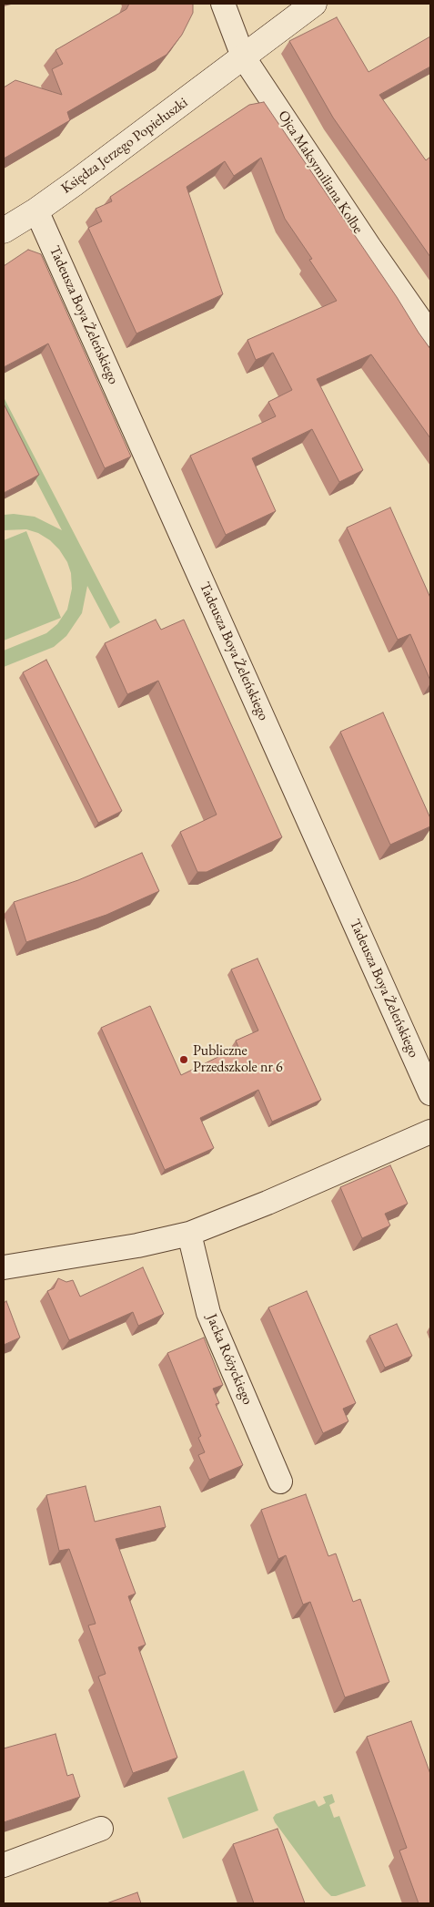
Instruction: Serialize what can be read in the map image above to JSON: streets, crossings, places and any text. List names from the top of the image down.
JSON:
{
  "streets": {
    "street": [
      "Księdza Jerzego Popiełuszki",
      "Ojca Maksymiliana Kolbe",
      "Tadeusza Boya Żeleńskiego",
      "Jacka Różyckiego"
    ]
  },
  "crossings": [
    ["Księdza Jerzego Popiełuszki", "Ojca Maksymiliana Kolbe"],
    ["Księdza Jerzego Popiełuszki", "Tadeusza Boya Żeleńskiego"]
  ],
  "places": ["Publiczne Przedszkole nr 6"]
}
